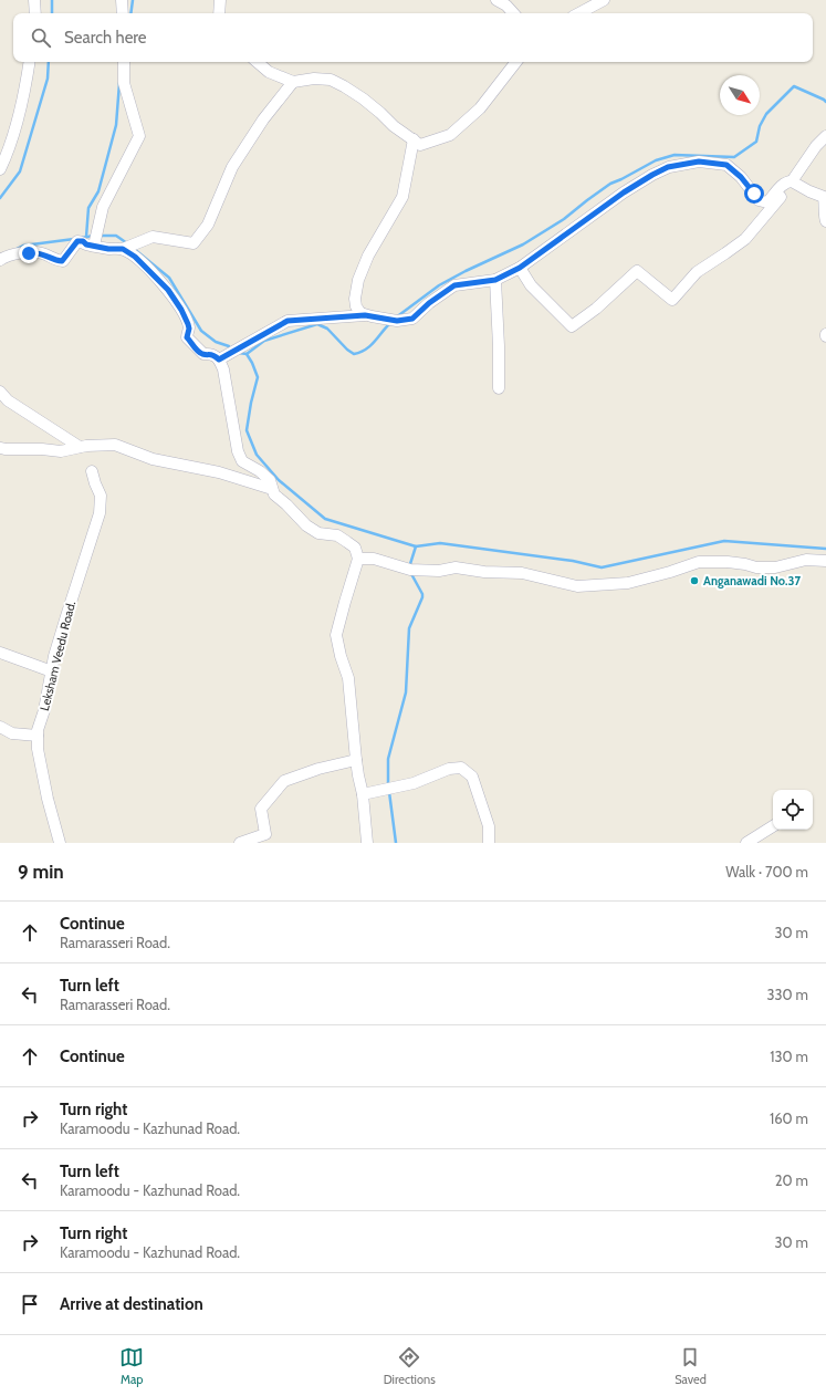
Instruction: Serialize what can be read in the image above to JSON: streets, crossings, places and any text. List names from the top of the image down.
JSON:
{
  "streets": {
    "street": ["Leksham Veedu Road."]
  },
  "places": ["Anganawadi No.37"],
  "north": "bottom right",
  "page": {
    "search": "Search here",
    "heading": ["9 min", "Walk · 700 m"],
    "list": [
      ["Continue", "Ramarasseri Road.", "30 m"],
      ["Turn left", "Ramarasseri Road.", "330 m"],
      ["Continue", "130 m"],
      ["Turn right", "Karamoodu - Kazhunad Road.", "160 m"],
      ["Turn left", "Karamoodu - Kazhunad Road.", "20 m"],
      ["Turn right", "Karamoodu - Kazhunad Road.", "30 m"],
      "Arrive at destination"
    ],
    "nav": ["Map", "Directions", "Saved"]
  }
}
